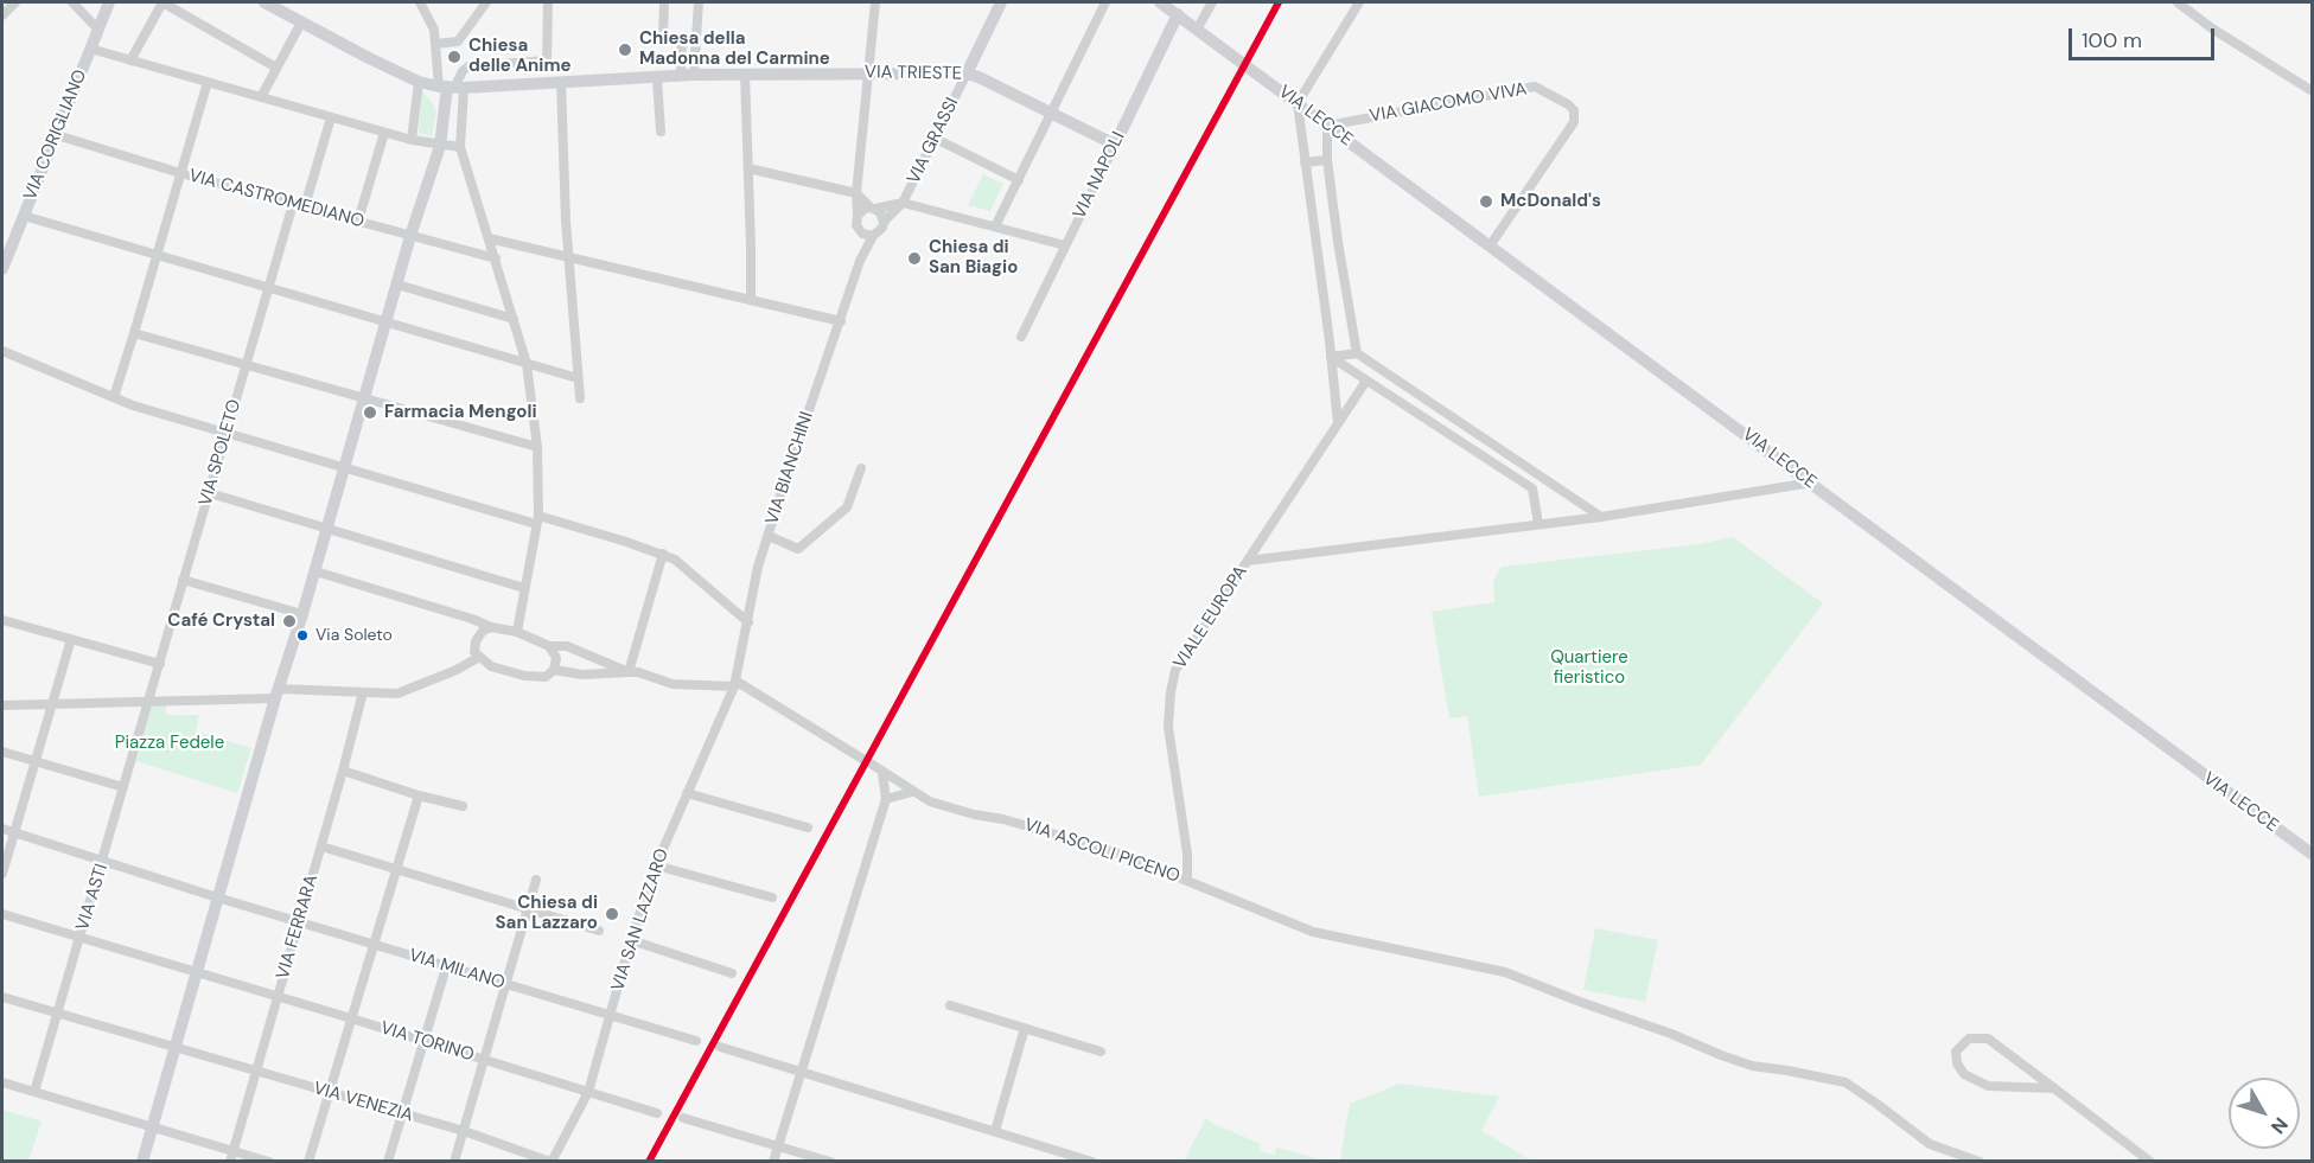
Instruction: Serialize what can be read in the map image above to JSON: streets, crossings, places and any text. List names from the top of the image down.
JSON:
{
  "streets": {
    "street": [
      "VIA TRIESTE",
      "VIA GIACOMO VIVA",
      "VIA LECCE",
      "VIA CORIGLIANO",
      "VIA GRASSI",
      "VIA NAPOLI",
      "VIA CASTROMEDIANO",
      "VIA SPOLETO",
      "VIA BIANCHINI",
      "VIALE EUROPA",
      "VIA ASCOLI PICENO",
      "VIA ASTI",
      "VIA SAN LAZZARO",
      "VIA FERRARA",
      "VIA MILANO",
      "VIA TORINO",
      "VIA VENEZIA"
    ]
  },
  "crossings": [
    ["VIA TRIESTE", "VIA GRASSI"],
    ["VIA TRIESTE", "VIA NAPOLI"],
    ["VIA GIACOMO VIVA", "VIA LECCE"],
    ["VIA LECCE", "VIA NAPOLI"],
    ["VIA CORIGLIANO", "VIA CASTROMEDIANO"],
    ["VIA CASTROMEDIANO", "VIA SPOLETO"],
    ["VIA SPOLETO", "VIA ASTI"],
    ["VIA BIANCHINI", "VIA ASCOLI PICENO"],
    ["VIA BIANCHINI", "VIA SAN LAZZARO"],
    ["VIALE EUROPA", "VIA ASCOLI PICENO"],
    ["VIA ASCOLI PICENO", "VIA SAN LAZZARO"],
    ["VIA ASTI", "VIA MILANO"],
    ["VIA ASTI", "VIA TORINO"],
    ["VIA ASTI", "VIA VENEZIA"],
    ["VIA SAN LAZZARO", "VIA MILANO"],
    ["VIA SAN LAZZARO", "VIA TORINO"],
    ["VIA SAN LAZZARO", "VIA VENEZIA"],
    ["VIA FERRARA", "VIA MILANO"],
    ["VIA FERRARA", "VIA TORINO"],
    ["VIA FERRARA", "VIA VENEZIA"]
  ],
  "parks": ["Quartiere fieristico", "Piazza Fedele"],
  "places": [
    "Chiesa della Madonna del Carmine",
    "Chiesa delle Anime",
    "McDonald's",
    "Chiesa di San Biagio",
    "Farmacia Mengoli",
    "Café Crystal",
    "Via Soleto",
    "Chiesa di San Lazzaro"
  ],
  "scale_bar": "100 m",
  "north": "bottom right"
}
